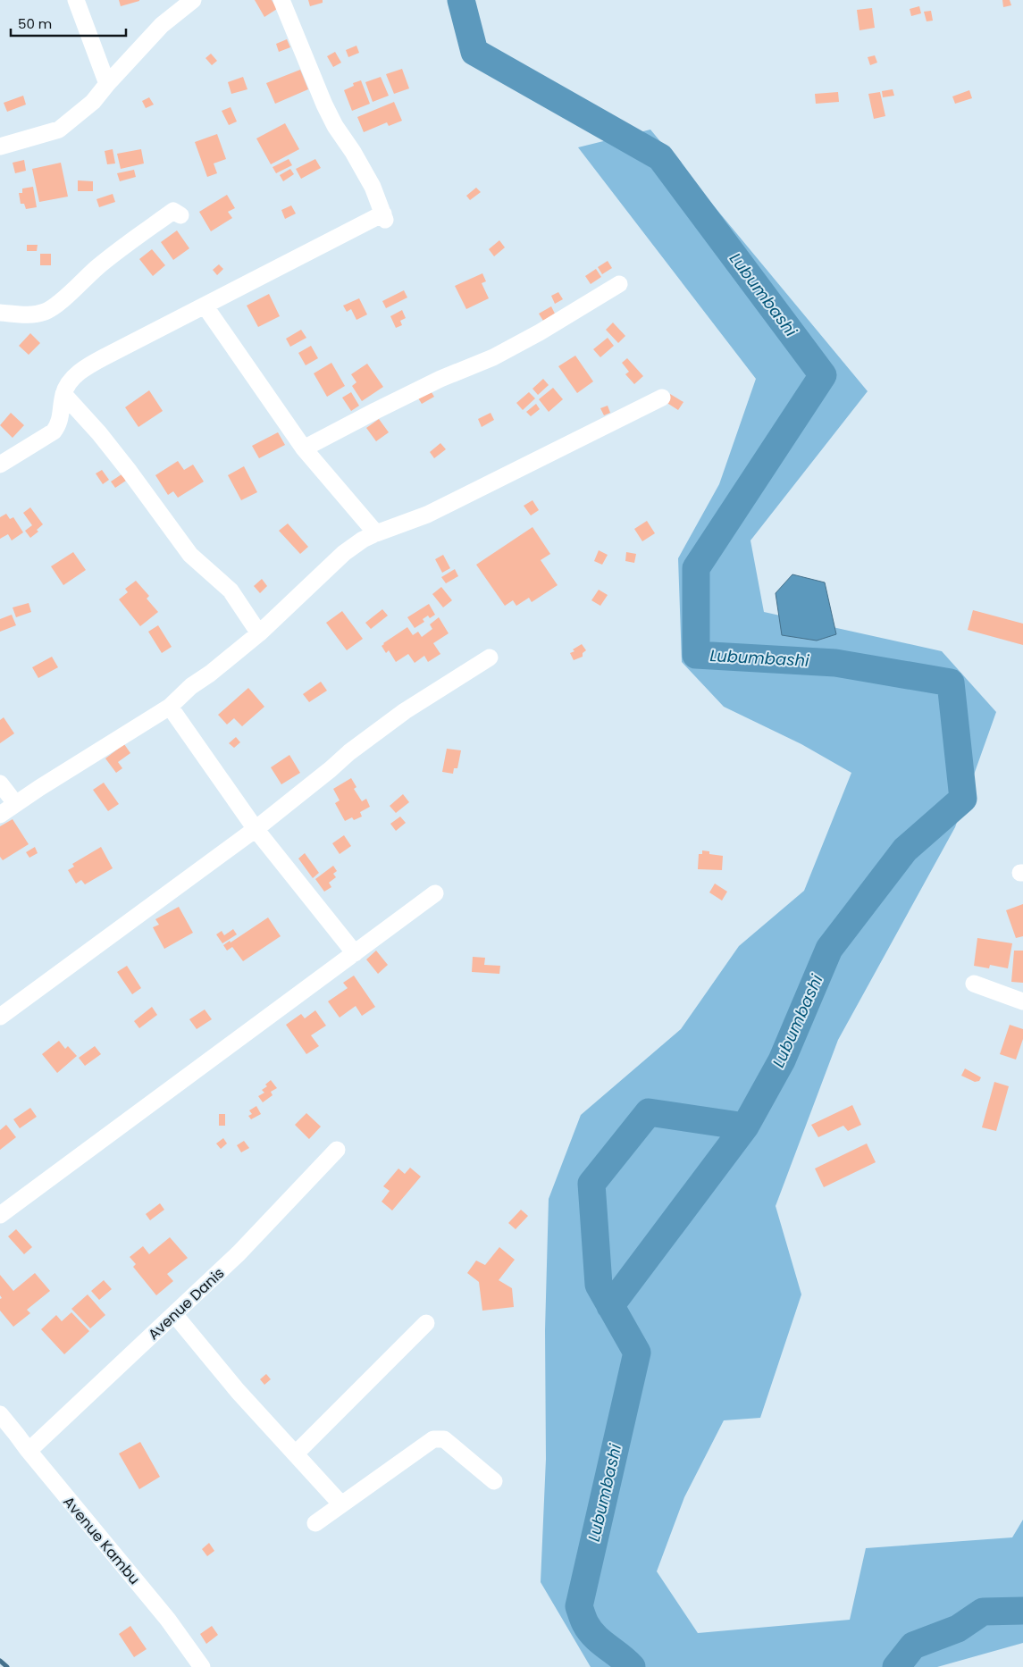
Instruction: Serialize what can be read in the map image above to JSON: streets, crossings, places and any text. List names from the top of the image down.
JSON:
{
  "streets": {
    "street": ["Avenue Danis", "Avenue Kambu"]
  },
  "crossings": [
    ["Avenue Danis", "Avenue Kambu"]
  ],
  "water": ["Lubumbashi"],
  "scale_bar": "50 m"
}
